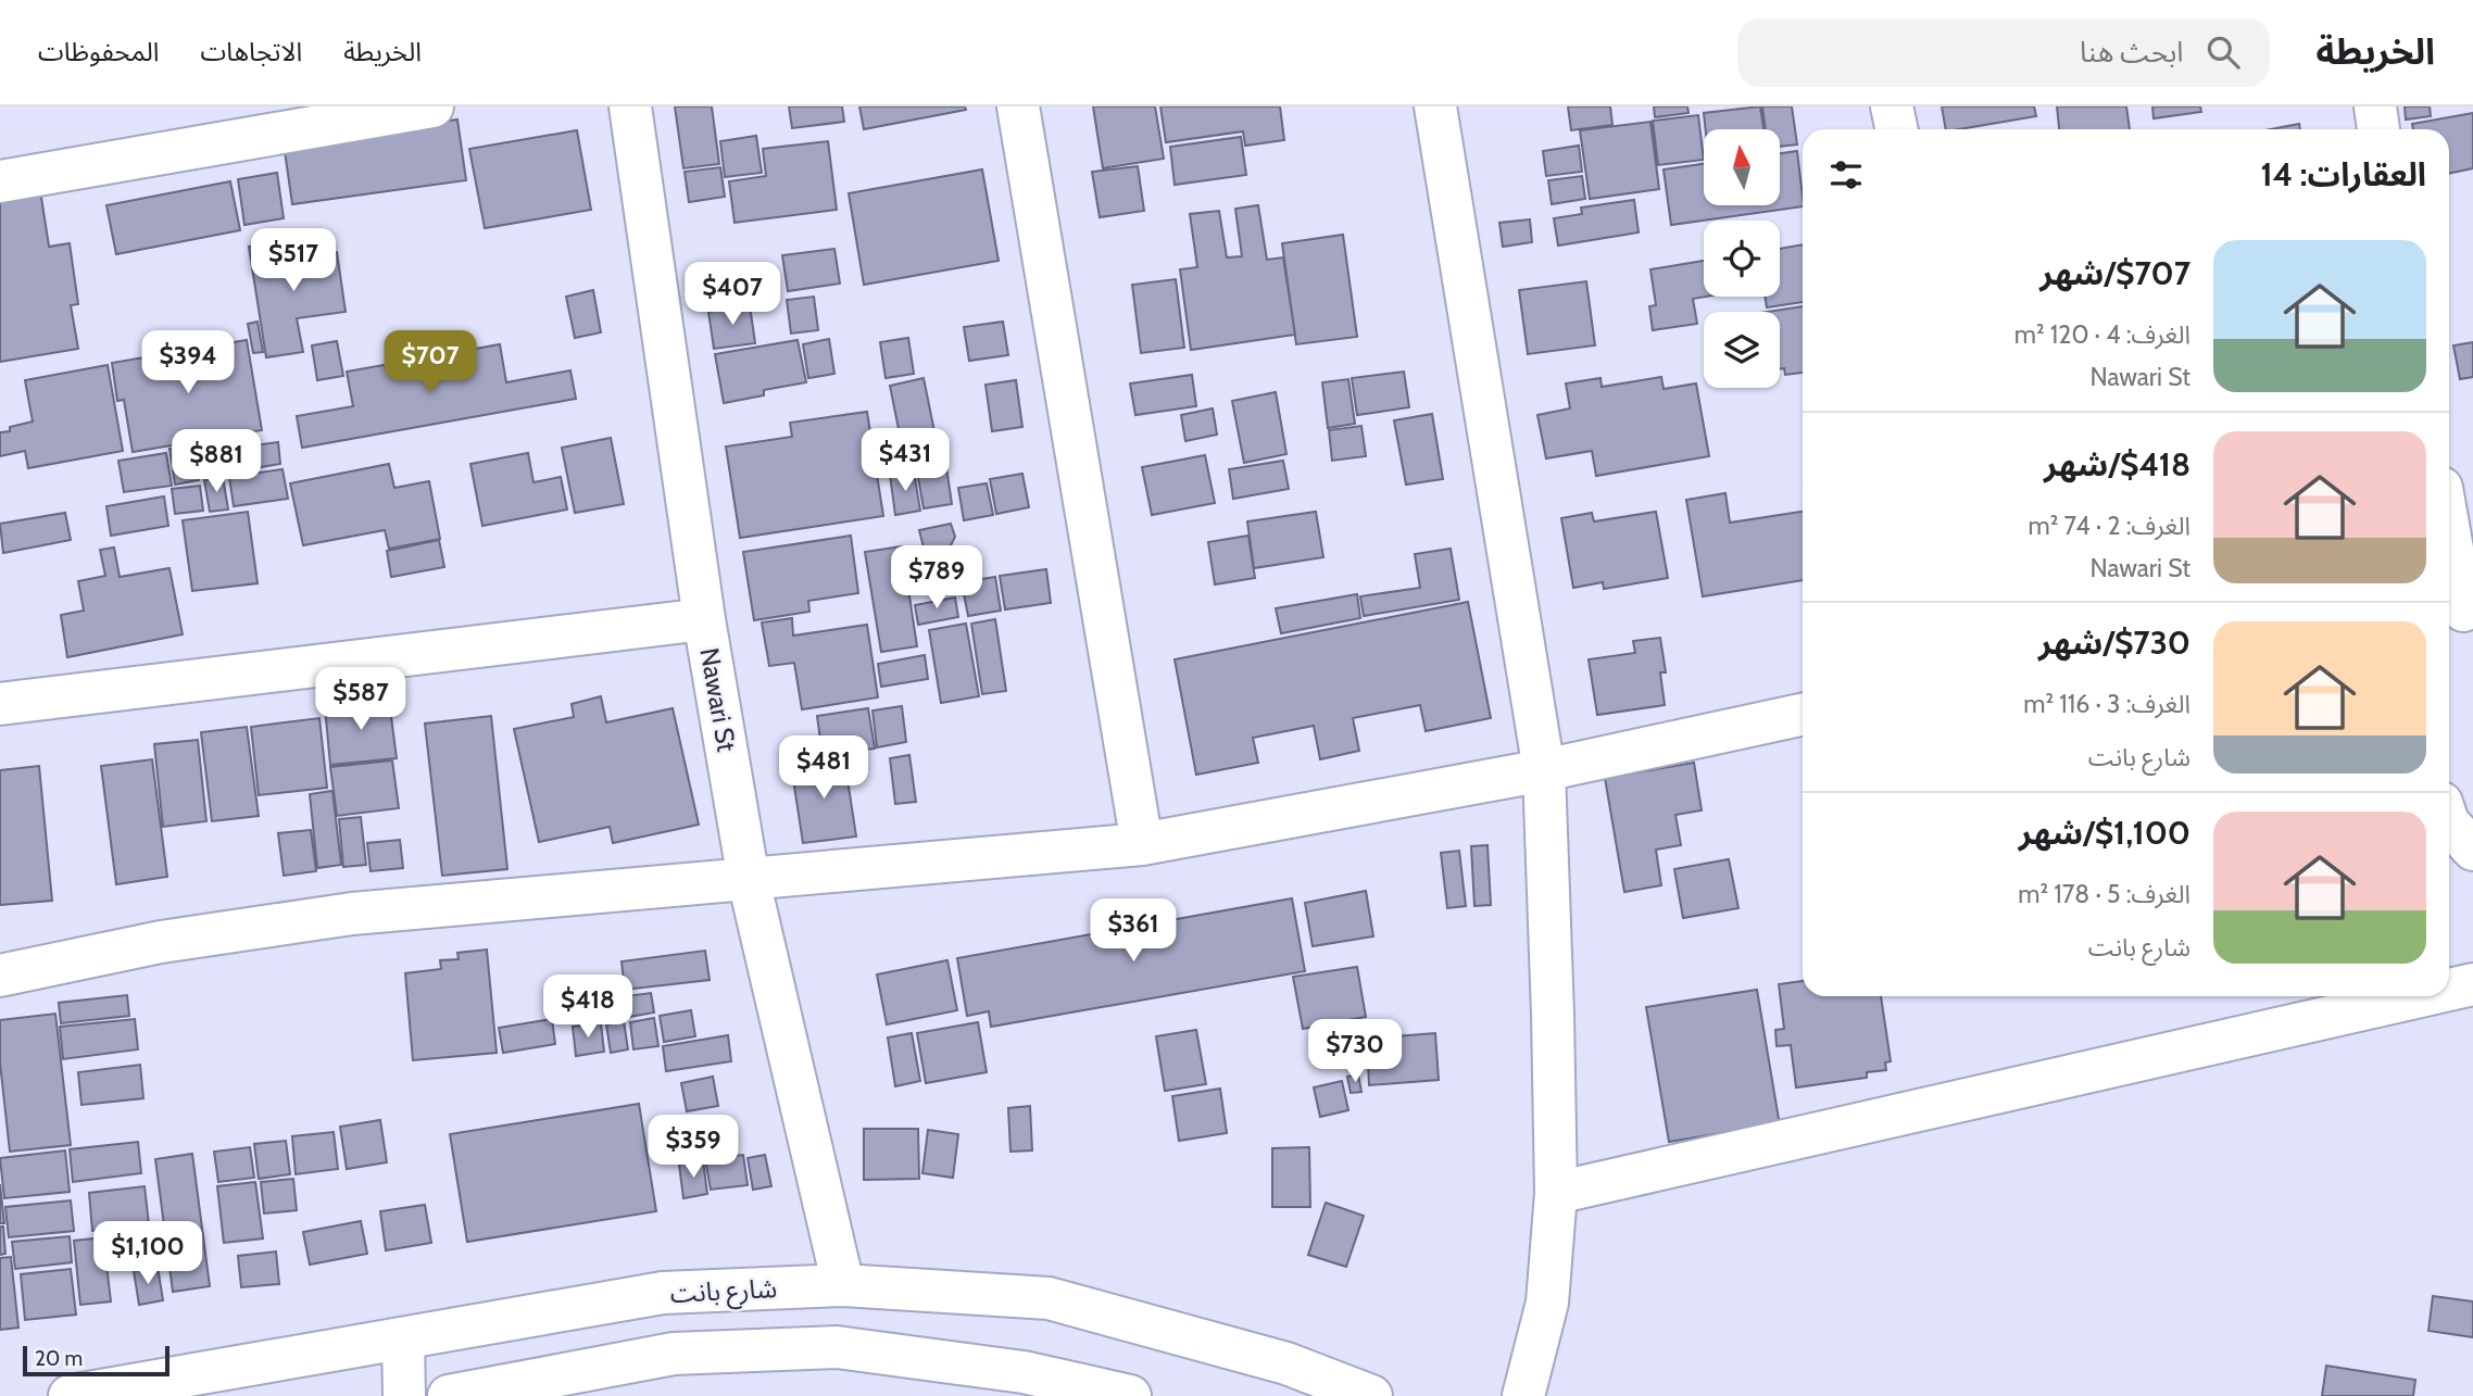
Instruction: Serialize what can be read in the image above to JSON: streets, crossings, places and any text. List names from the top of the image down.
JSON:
{
  "streets": {
    "street": ["Nawari St", "شارع بانت"]
  },
  "crossings": [
    ["Nawari St", "شارع بانت"]
  ],
  "scale_bar": "20 m",
  "north": "top",
  "page": {
    "header": "الخريطة",
    "search": "ابحث هنا",
    "nav": ["الخريطة", "الاتجاهات", "المحفوظات"],
    "heading": "العقارات: 14",
    "list": [
      {
        "name": "$707/شهر",
        "note": "الغرف: 4 · 120 m² · Nawari St"
      },
      {
        "name": "$418/شهر",
        "note": "الغرف: 2 · 74 m² · Nawari St"
      },
      {
        "name": "$730/شهر",
        "note": "الغرف: 3 · 116 m² · شارع بانت"
      },
      {
        "name": "$1,100/شهر",
        "note": "الغرف: 5 · 178 m² · شارع بانت"
      }
    ],
    "price": [
      "$517",
      "$407",
      "$394",
      "$707",
      "$431",
      "$881",
      "$789",
      "$587",
      "$481",
      "$361",
      "$418",
      "$730",
      "$359",
      "$1,100"
    ],
    "scale": "20 m"
  }
}
